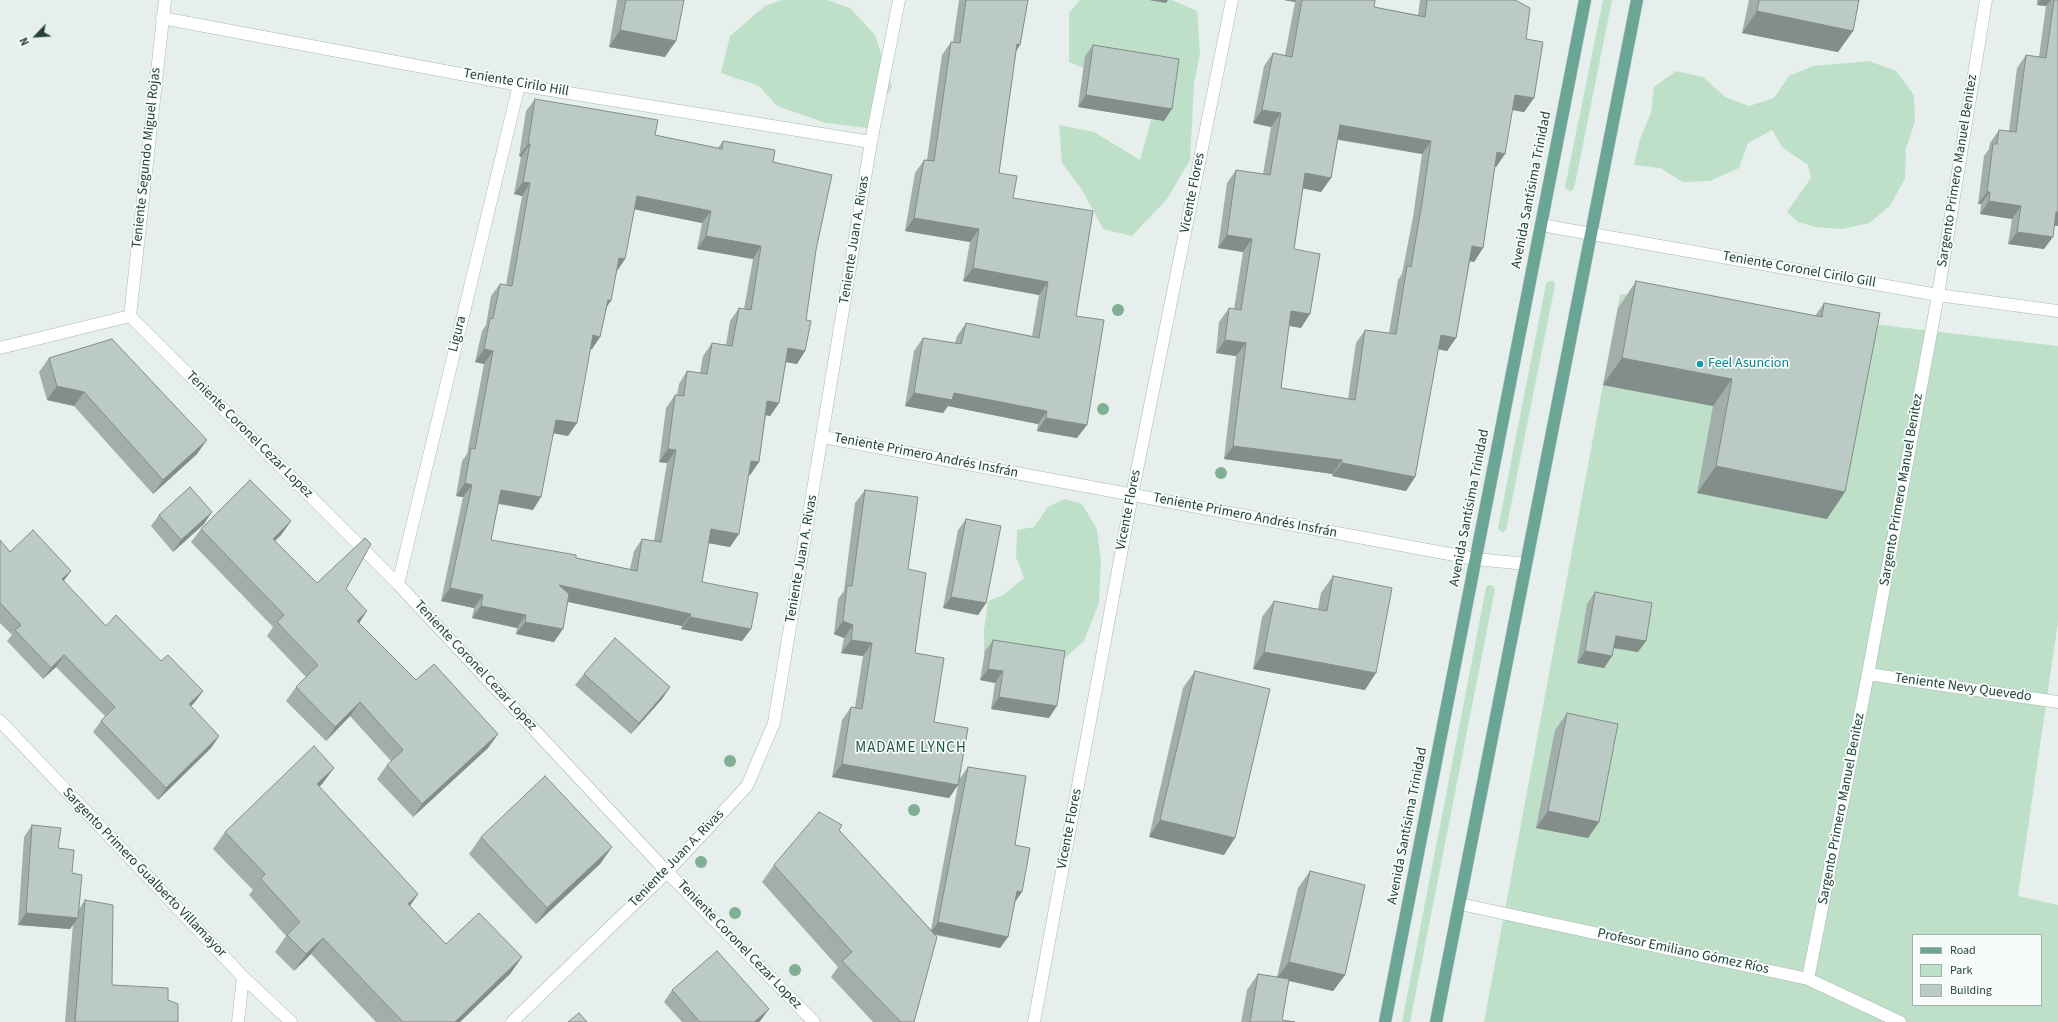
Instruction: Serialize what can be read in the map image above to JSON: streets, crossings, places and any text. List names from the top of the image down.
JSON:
{
  "streets": {
    "main road": ["Avenida Santísima Trinidad"],
    "street": [
      "Teniente Cirilo Hill",
      "Teniente Segundo Miguel Rojas",
      "Sargento Primero Manuel Benitez",
      "Vicente Flores",
      "Teniente Juan A. Rivas",
      "Teniente Coronel Cirilo Gill",
      "Ligura",
      "Teniente Coronel Cezar Lopez",
      "Teniente Primero Andrés Insfrán",
      "Teniente Nevy Quevedo",
      "Sargento Primero Gualberto Villamayor",
      "Profesor Emiliano Gómez Ríos"
    ]
  },
  "crossings": [
    ["Teniente Cirilo Hill", "Teniente Segundo Miguel Rojas"],
    ["Teniente Cirilo Hill", "Teniente Juan A. Rivas"],
    ["Teniente Cirilo Hill", "Ligura"],
    ["Teniente Segundo Miguel Rojas", "Teniente Coronel Cezar Lopez"],
    ["Sargento Primero Manuel Benitez", "Teniente Coronel Cirilo Gill"],
    ["Sargento Primero Manuel Benitez", "Teniente Nevy Quevedo"],
    ["Sargento Primero Manuel Benitez", "Profesor Emiliano Gómez Ríos"],
    ["Avenida Santísima Trinidad", "Teniente Coronel Cirilo Gill"],
    ["Avenida Santísima Trinidad", "Teniente Primero Andrés Insfrán"],
    ["Vicente Flores", "Teniente Primero Andrés Insfrán"],
    ["Teniente Juan A. Rivas", "Teniente Coronel Cezar Lopez"],
    ["Teniente Juan A. Rivas", "Teniente Primero Andrés Insfrán"],
    ["Ligura", "Teniente Coronel Cezar Lopez"]
  ],
  "districts": ["MADAME LYNCH"],
  "places": ["Feel Asuncion"],
  "legend": ["Road", "Park", "Building"],
  "north": "bottom left"
}
